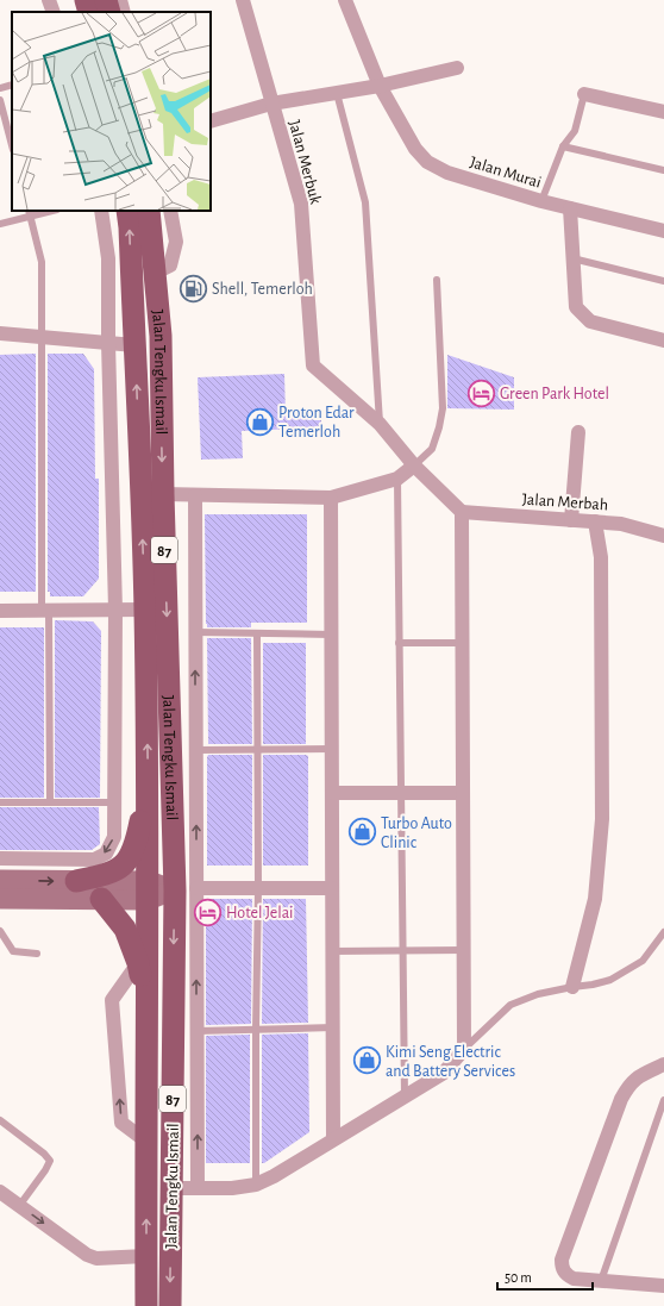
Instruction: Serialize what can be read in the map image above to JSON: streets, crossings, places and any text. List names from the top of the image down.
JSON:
{
  "streets": {
    "main road": ["Jalan Tengku Ismail", "87"],
    "street": ["Jalan Merbuk", "Jalan Murai", "Jalan Merbah"]
  },
  "places": {
    "fuel station": ["Shell, Temerloh"],
    "hotel": ["Green Park Hotel", "Hotel Jelai"],
    "shop": ["Proton Edar Temerloh", "Turbo Auto Clinic", "Kimi Seng Electric and Battery Services"]
  },
  "scale_bar": "50 m"
}
